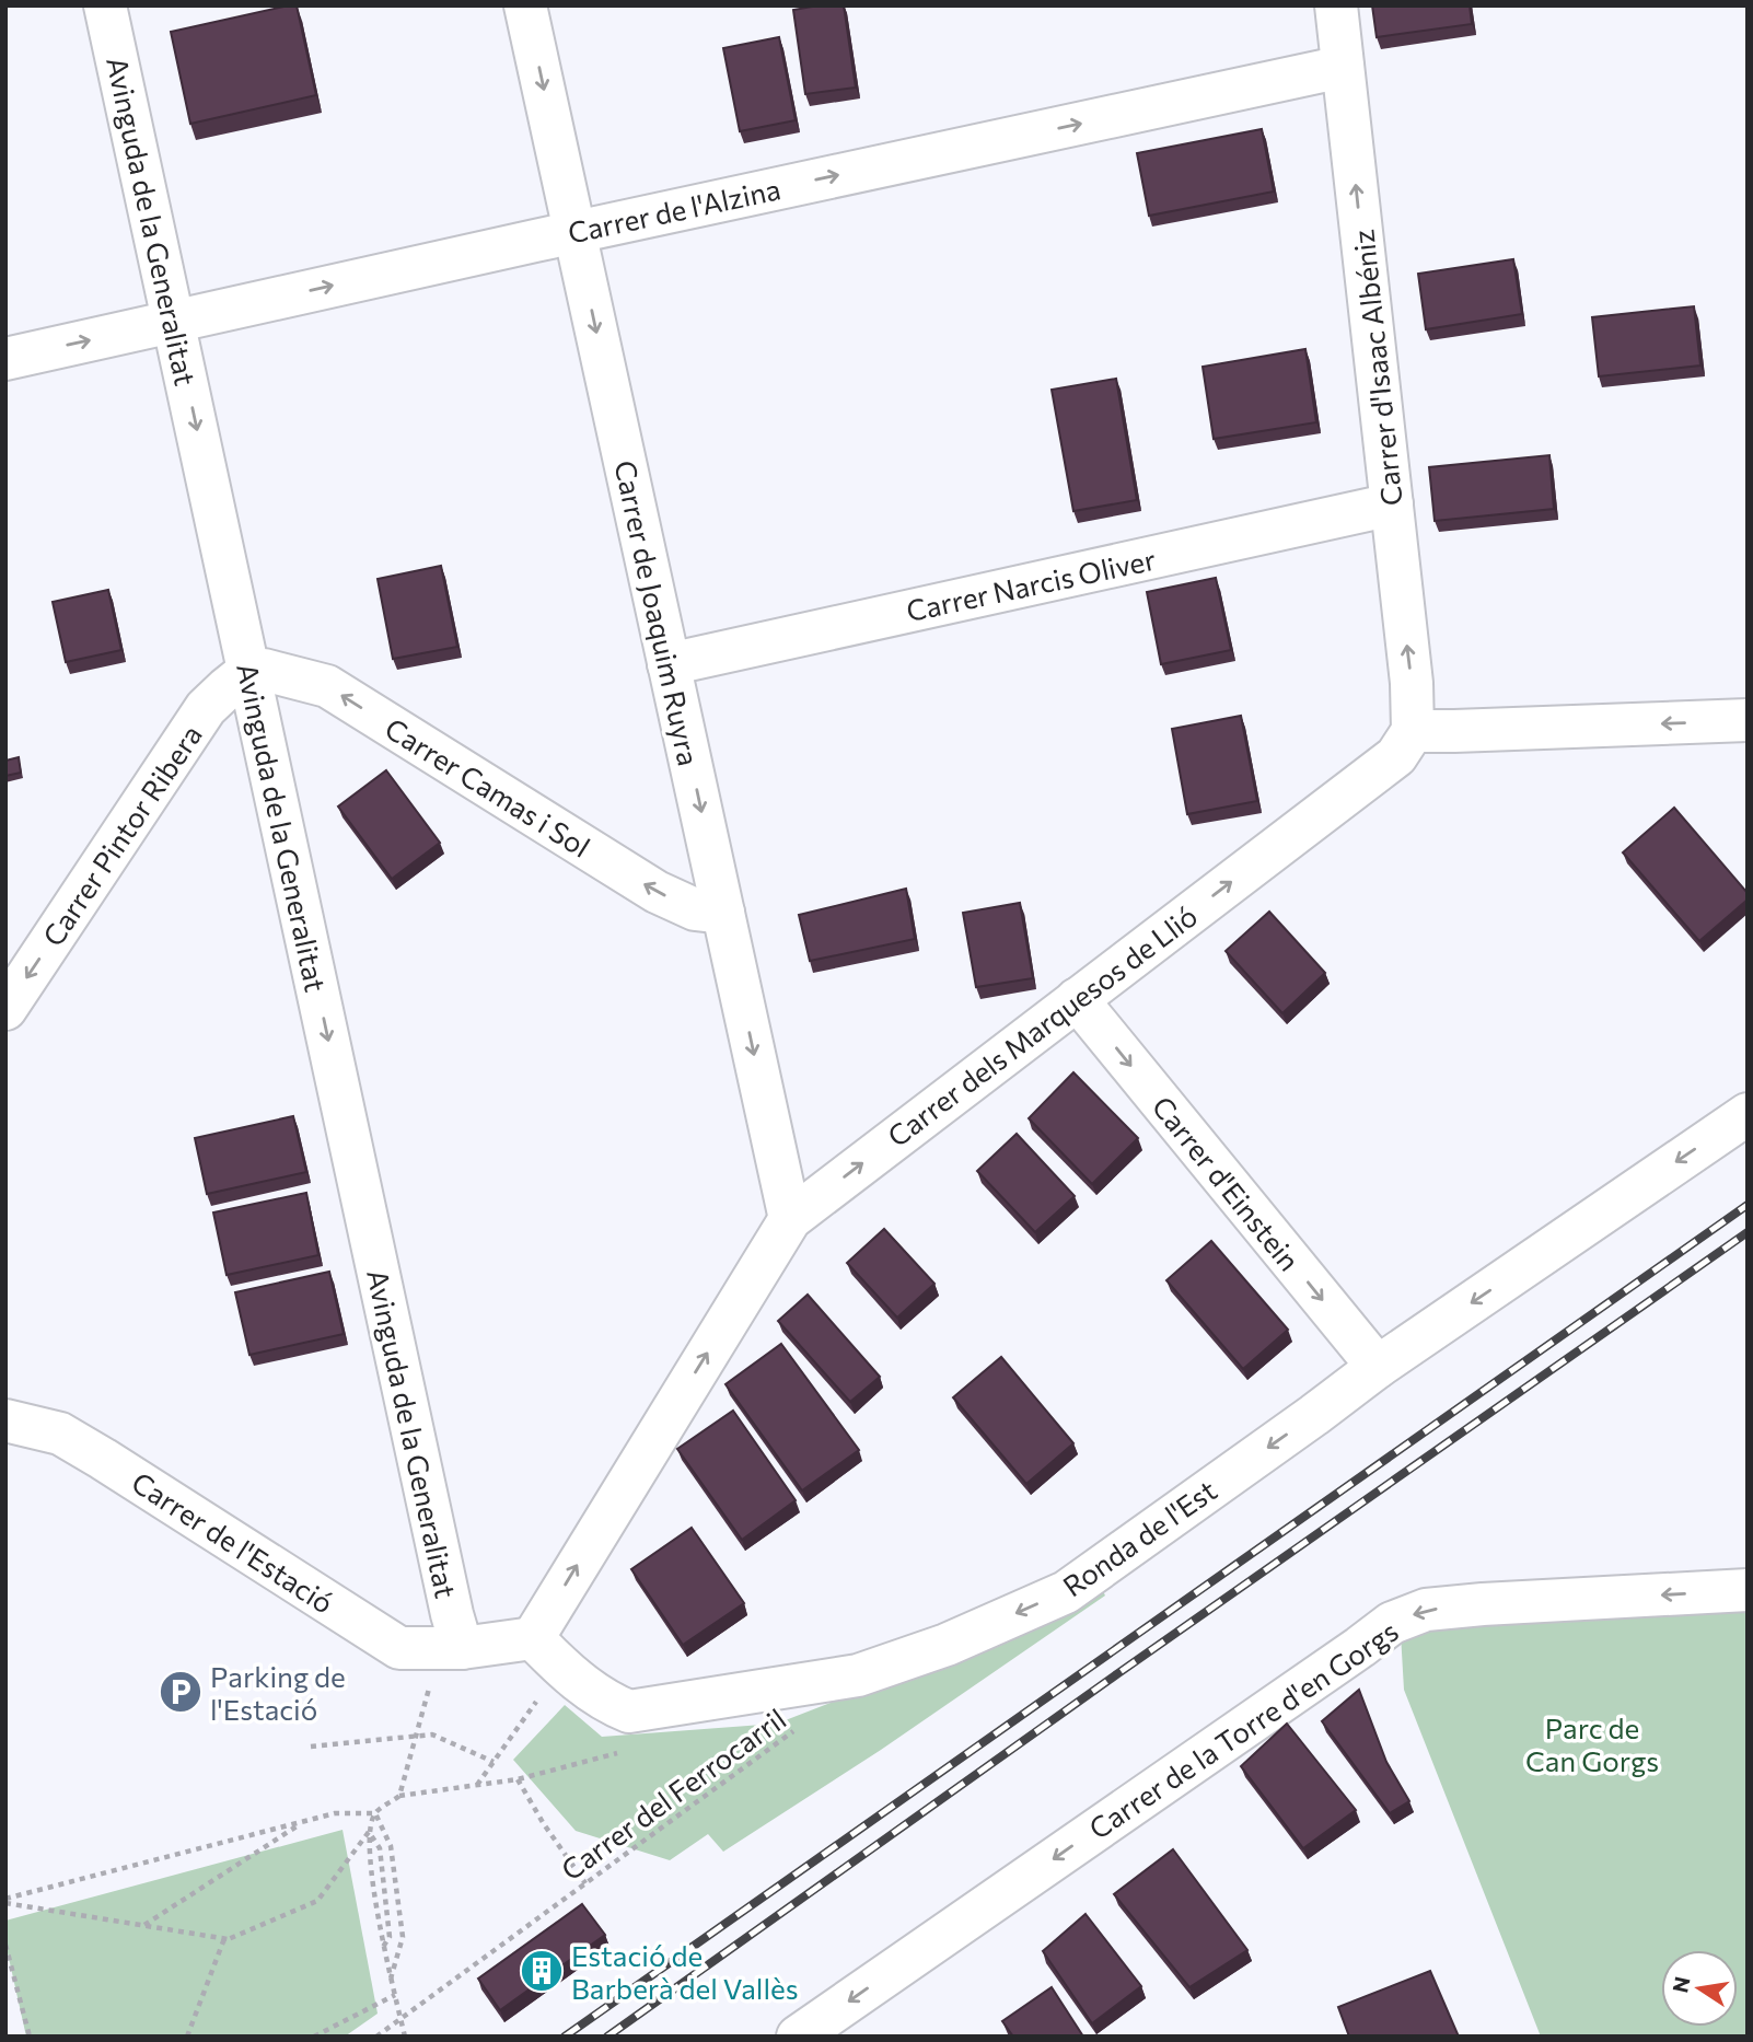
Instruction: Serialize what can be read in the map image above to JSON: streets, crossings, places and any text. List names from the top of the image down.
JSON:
{
  "streets": {
    "street": [
      "Carrer de l'Alzina",
      "Avinguda de la Generalitat",
      "Carrer d'Isaac Albéniz",
      "Carrer Narcis Oliver",
      "Carrer de Joaquim Ruyra",
      "Carrer Camas i Sol",
      "Carrer Pintor Ribera",
      "Carrer dels Marquesos de Llió",
      "Carrer d'Einstein",
      "Ronda de l'Est",
      "Carrer de l'Estació",
      "Carrer de la Torre d'en Gorgs"
    ],
    "path": ["Carrer del Ferrocarril"]
  },
  "crossings": [
    ["Carrer de l'Alzina", "Avinguda de la Generalitat"],
    ["Carrer de l'Alzina", "Carrer d'Isaac Albéniz"],
    ["Carrer de l'Alzina", "Carrer de Joaquim Ruyra"],
    ["Avinguda de la Generalitat", "Carrer Camas i Sol"],
    ["Avinguda de la Generalitat", "Carrer Pintor Ribera"],
    ["Avinguda de la Generalitat", "Carrer de l'Estació"],
    ["Carrer d'Isaac Albéniz", "Carrer Narcis Oliver"],
    ["Carrer d'Isaac Albéniz", "Carrer dels Marquesos de Llió"],
    ["Carrer Narcis Oliver", "Carrer de Joaquim Ruyra"],
    ["Carrer de Joaquim Ruyra", "Carrer Camas i Sol"],
    ["Carrer de Joaquim Ruyra", "Carrer dels Marquesos de Llió"],
    ["Carrer Camas i Sol", "Carrer Pintor Ribera"],
    ["Carrer dels Marquesos de Llió", "Carrer d'Einstein"],
    ["Carrer dels Marquesos de Llió", "Ronda de l'Est"],
    ["Carrer d'Einstein", "Ronda de l'Est"]
  ],
  "one_way": [
    "Carrer de l'Alzina",
    "Avinguda de la Generalitat",
    "Carrer d'Isaac Albéniz",
    "Carrer de Joaquim Ruyra",
    "Carrer Camas i Sol",
    "Carrer Pintor Ribera",
    "Carrer dels Marquesos de Llió",
    "Carrer d'Einstein",
    "Ronda de l'Est",
    "Carrer de la Torre d'en Gorgs"
  ],
  "parks": ["Parc de Can Gorgs"],
  "places": {
    "parking": ["Parking de l'Estació"],
    "building": ["Estació de Barberà del Vallès"]
  },
  "north": "left"
}
